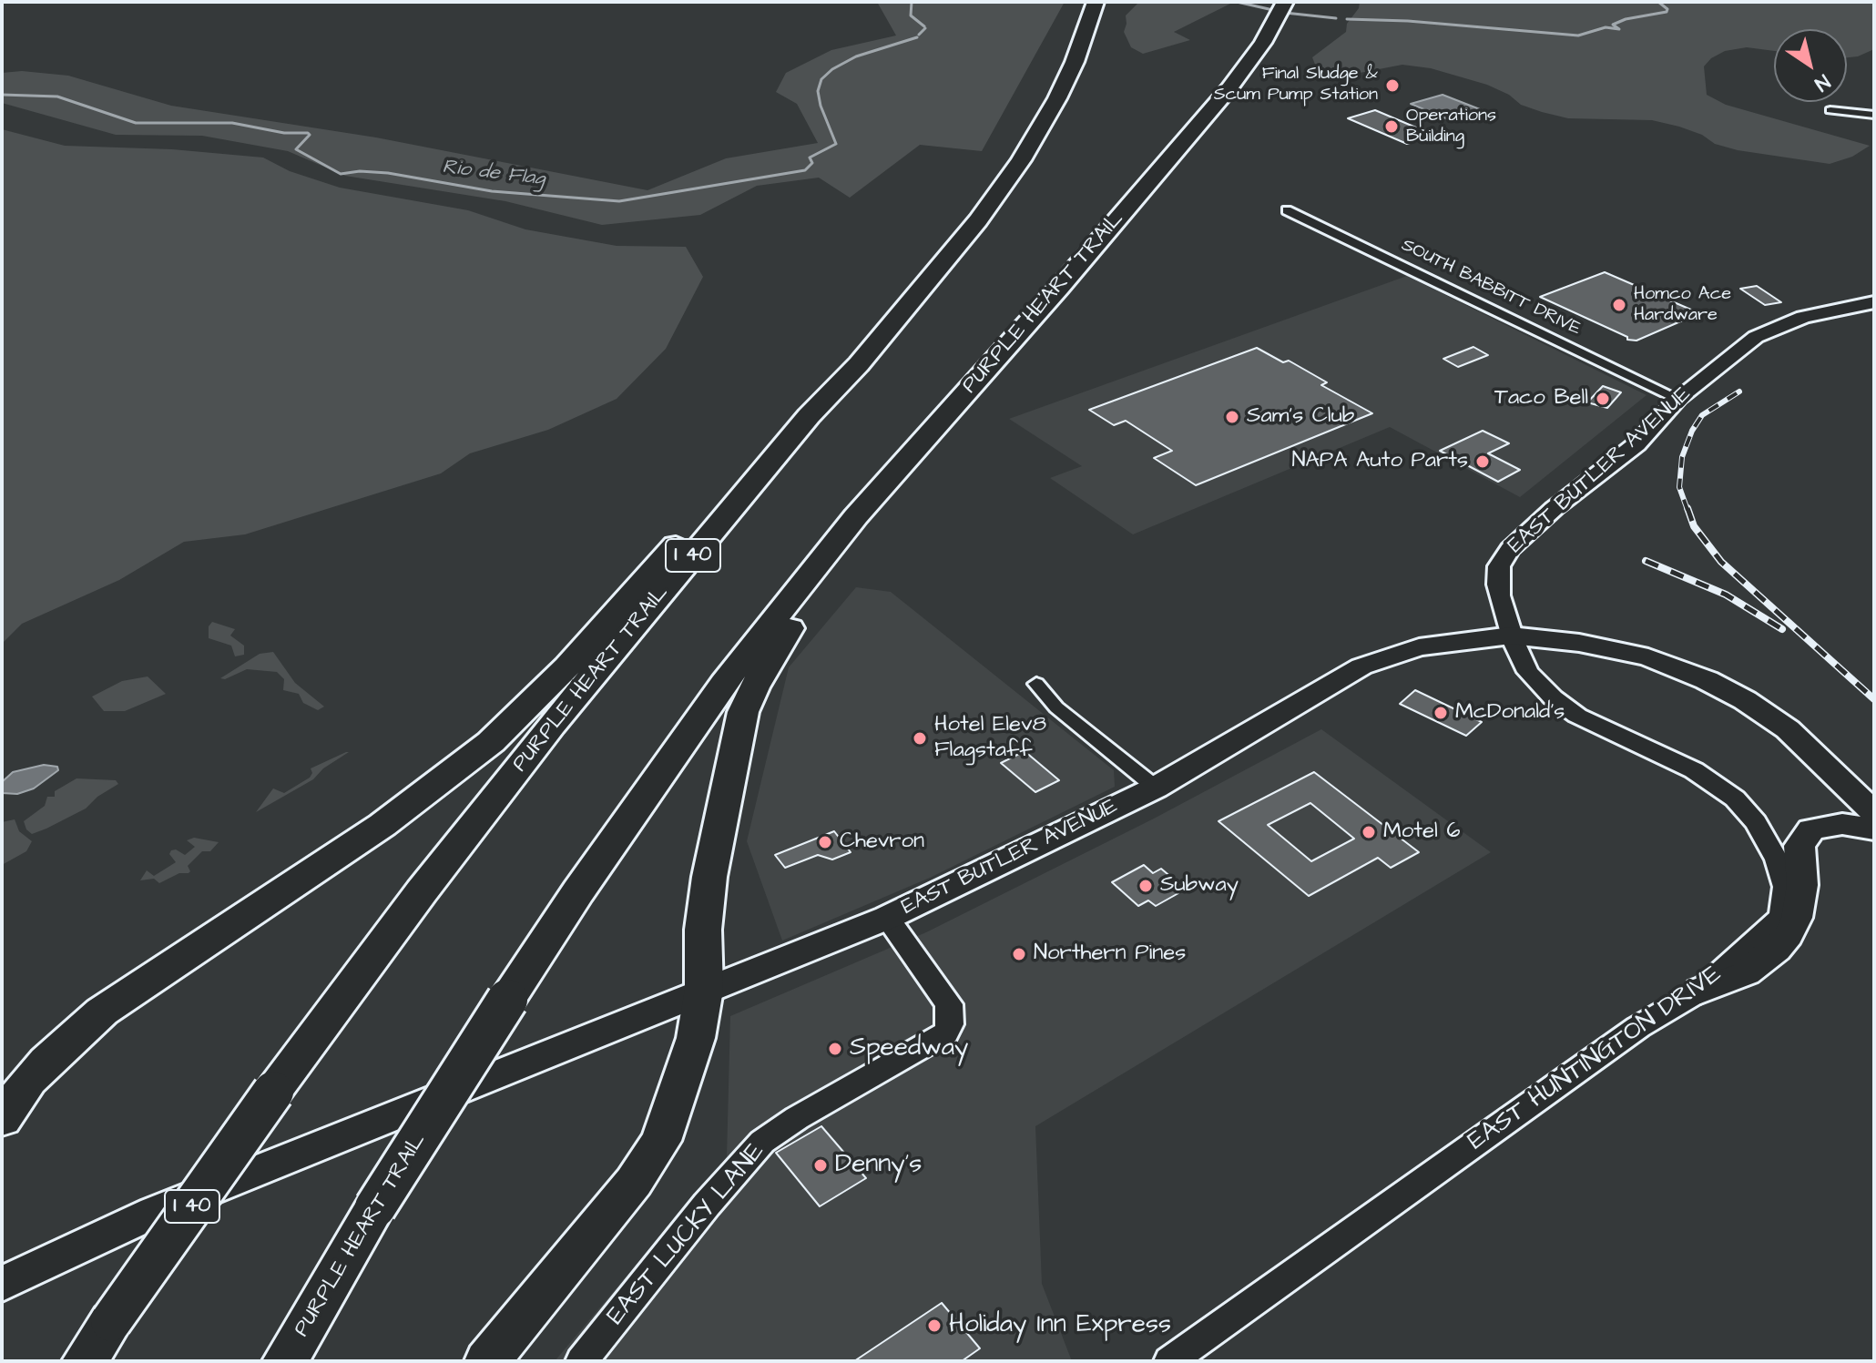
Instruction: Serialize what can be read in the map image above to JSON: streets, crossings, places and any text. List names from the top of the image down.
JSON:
{
  "streets": {
    "highway": ["PURPLE HEART TRAIL", "I 40"],
    "main road": ["EAST BUTLER AVENUE"],
    "street": ["SOUTH BABBITT DRIVE", "EAST HUNTINGTON DRIVE", "EAST LUCKY LANE"]
  },
  "crossings": [
    ["SOUTH BABBITT DRIVE", "EAST BUTLER AVENUE"],
    ["EAST BUTLER AVENUE", "EAST HUNTINGTON DRIVE"],
    ["EAST BUTLER AVENUE", "EAST LUCKY LANE"]
  ],
  "water": ["Rio de Flag"],
  "places": [
    "Final Sludge & Scum Pump Station",
    "Operations Building",
    "Homco Ace Hardware",
    "Taco Bell",
    "Sam's Club",
    "NAPA Auto Parts",
    "McDonald's",
    "Hotel Elev8 Flagstaff",
    "Motel 6",
    "Chevron",
    "Subway",
    "Northern Pines",
    "Speedway",
    "Denny's",
    "Holiday Inn Express"
  ],
  "north": "bottom right"
}
